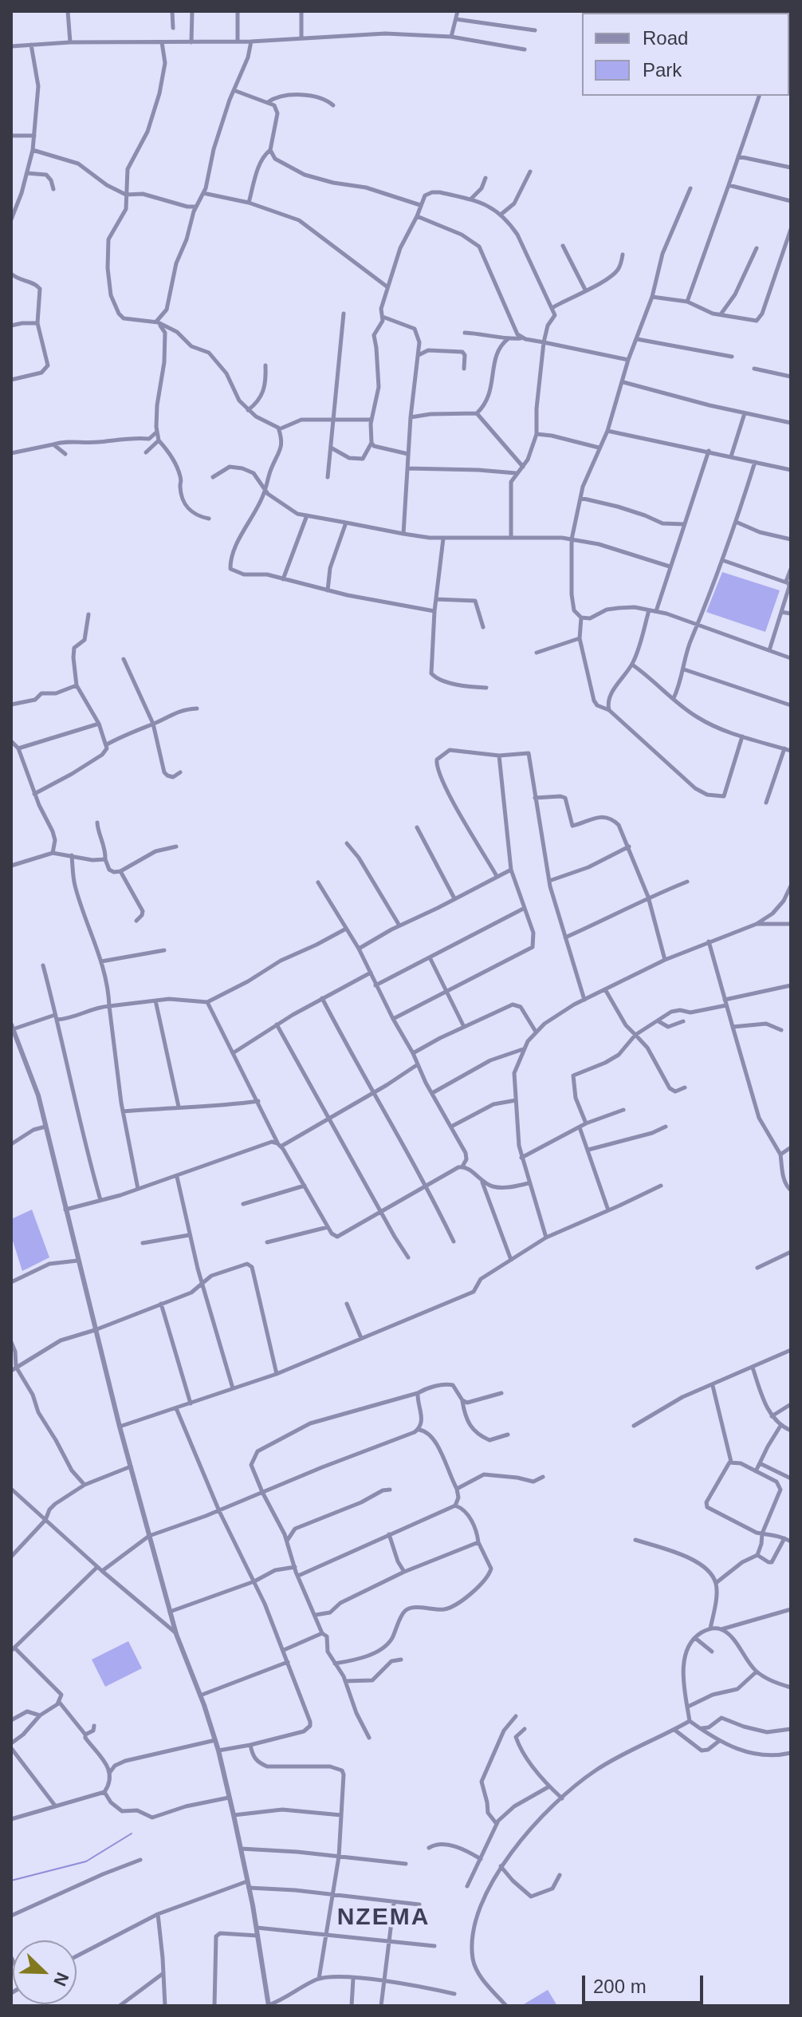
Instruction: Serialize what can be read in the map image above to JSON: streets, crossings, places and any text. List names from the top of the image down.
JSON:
{
  "districts": ["NZEMA"],
  "legend": ["Road", "Park"],
  "scale_bar": "200 m",
  "north": "bottom right"
}
